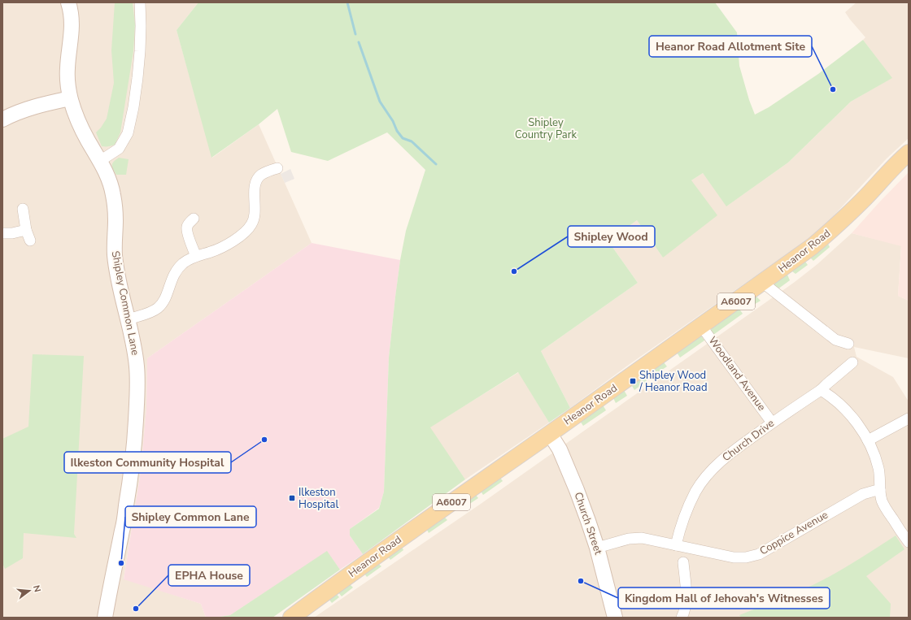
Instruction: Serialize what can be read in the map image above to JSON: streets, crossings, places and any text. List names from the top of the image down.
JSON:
{
  "streets": {
    "main road": ["Heanor Road", "A6007"],
    "street": [
      "Shipley Common Lane",
      "Woodland Avenue",
      "Church Drive",
      "Church Street",
      "Coppice Avenue"
    ]
  },
  "crossings": [
    ["Heanor Road", "Woodland Avenue"],
    ["Heanor Road", "Church Street"],
    ["Woodland Avenue", "Church Drive"],
    ["Church Drive", "Coppice Avenue"],
    ["Church Street", "Coppice Avenue"]
  ],
  "parks": ["Shipley Country Park"],
  "places": {
    "other": [
      "Heanor Road Allotment Site",
      "Shipley Wood",
      "Ilkeston Community Hospital",
      "Shipley Common Lane",
      "Kingdom Hall of Jehovah's Witnesses",
      "EPHA House"
    ],
    "transit": ["Shipley Wood / Heanor Road", "Ilkeston Hospital"]
  },
  "north": "right"
}
